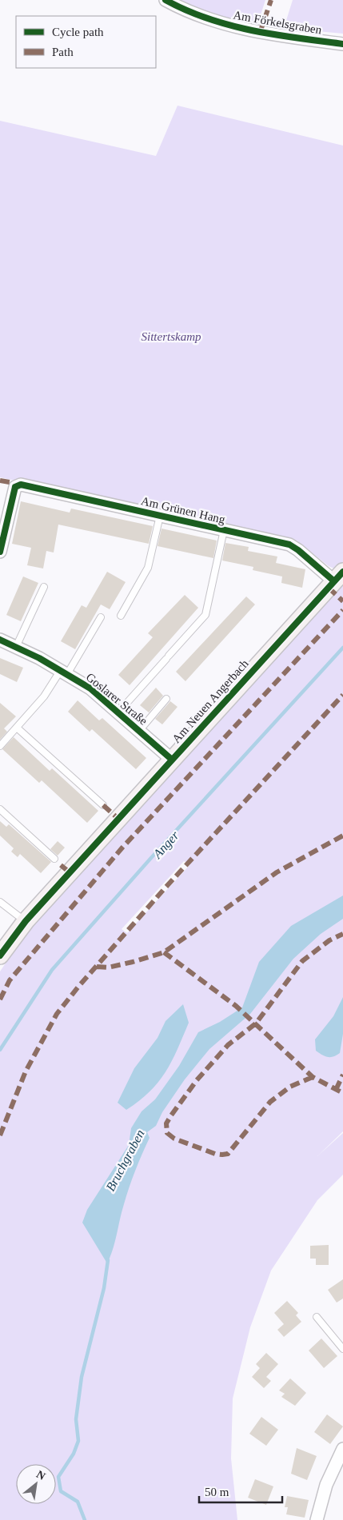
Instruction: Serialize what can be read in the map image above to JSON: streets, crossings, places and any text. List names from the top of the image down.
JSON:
{
  "streets": {
    "street": [
      "Am Förkelsgraben",
      "Am Grünen Hang",
      "Goslarer Straße",
      "Am Neuen Angerbach"
    ]
  },
  "crossings": [
    ["Am Grünen Hang", "Am Neuen Angerbach"],
    ["Goslarer Straße", "Am Neuen Angerbach"]
  ],
  "water": ["Anger", "Bruchgraben"],
  "parks": ["Sittertskamp"],
  "legend": ["Cycle path", "Path"],
  "scale_bar": "50 m",
  "north": "top right"
}
